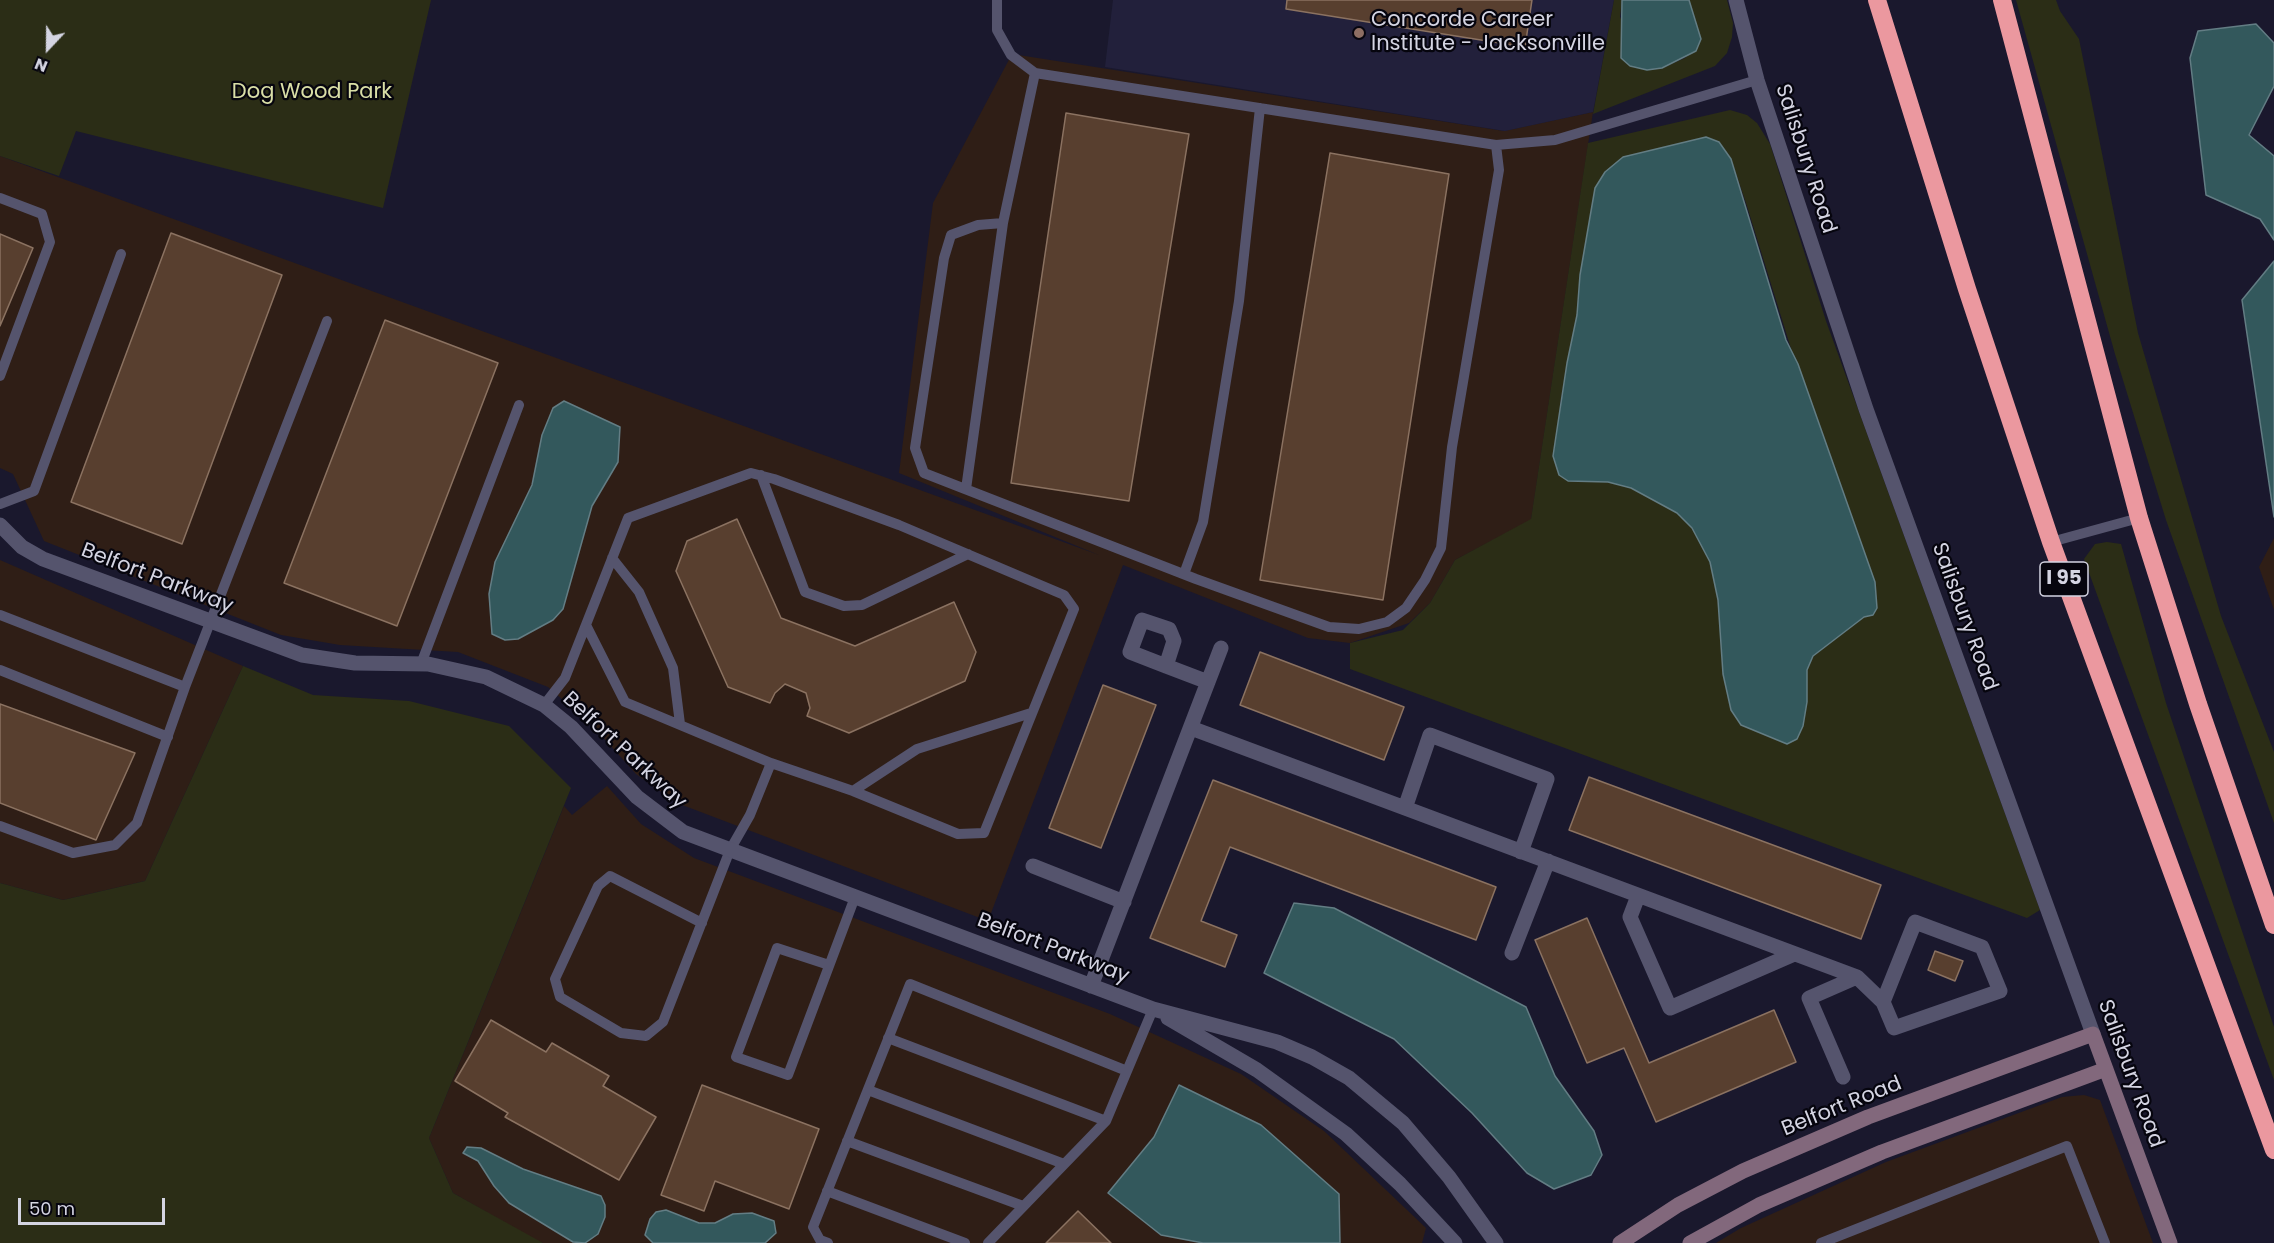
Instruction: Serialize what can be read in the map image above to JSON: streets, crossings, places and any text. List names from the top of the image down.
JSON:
{
  "streets": {
    "highway": ["I 95"],
    "street": ["Salisbury Road", "Belfort Parkway", "Belfort Road"]
  },
  "crossings": [
    ["Salisbury Road", "Belfort Road"]
  ],
  "parks": ["Dog Wood Park"],
  "places": ["Concorde Career Institute - Jacksonville"],
  "scale_bar": "50 m",
  "north": "bottom"
}
